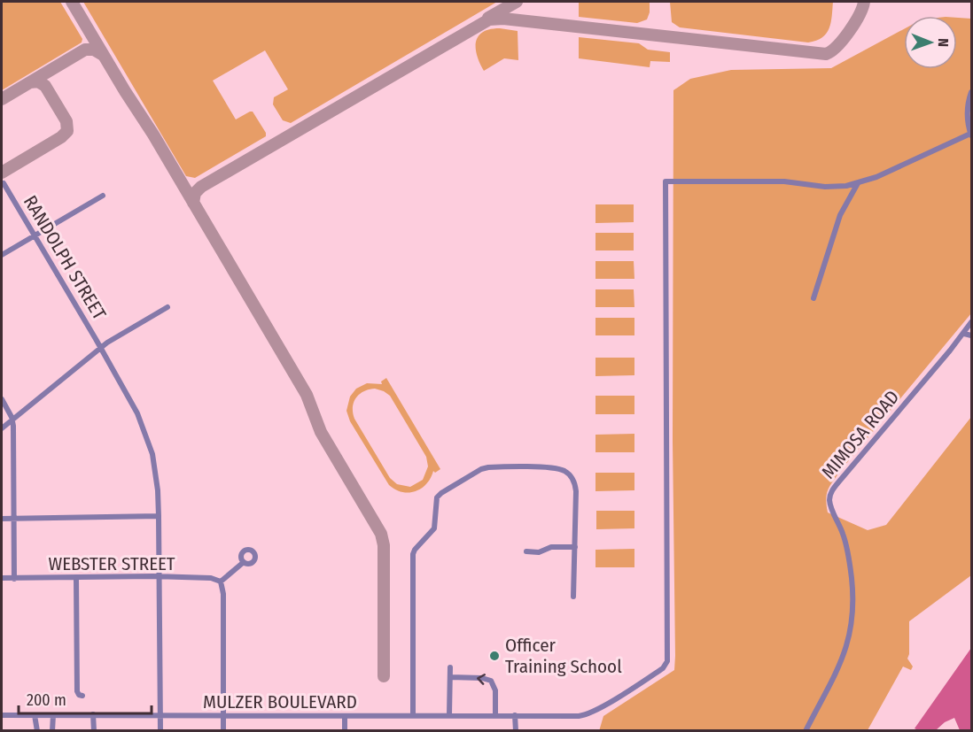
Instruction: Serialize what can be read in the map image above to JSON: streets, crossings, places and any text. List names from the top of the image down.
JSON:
{
  "streets": {
    "street": [
      "RANDOLPH STREET",
      "MIMOSA ROAD",
      "WEBSTER STREET",
      "MULZER BOULEVARD"
    ]
  },
  "crossings": [
    ["RANDOLPH STREET", "WEBSTER STREET"],
    ["RANDOLPH STREET", "MULZER BOULEVARD"]
  ],
  "places": ["Officer Training School"],
  "scale_bar": "200 m",
  "north": "right"
}
